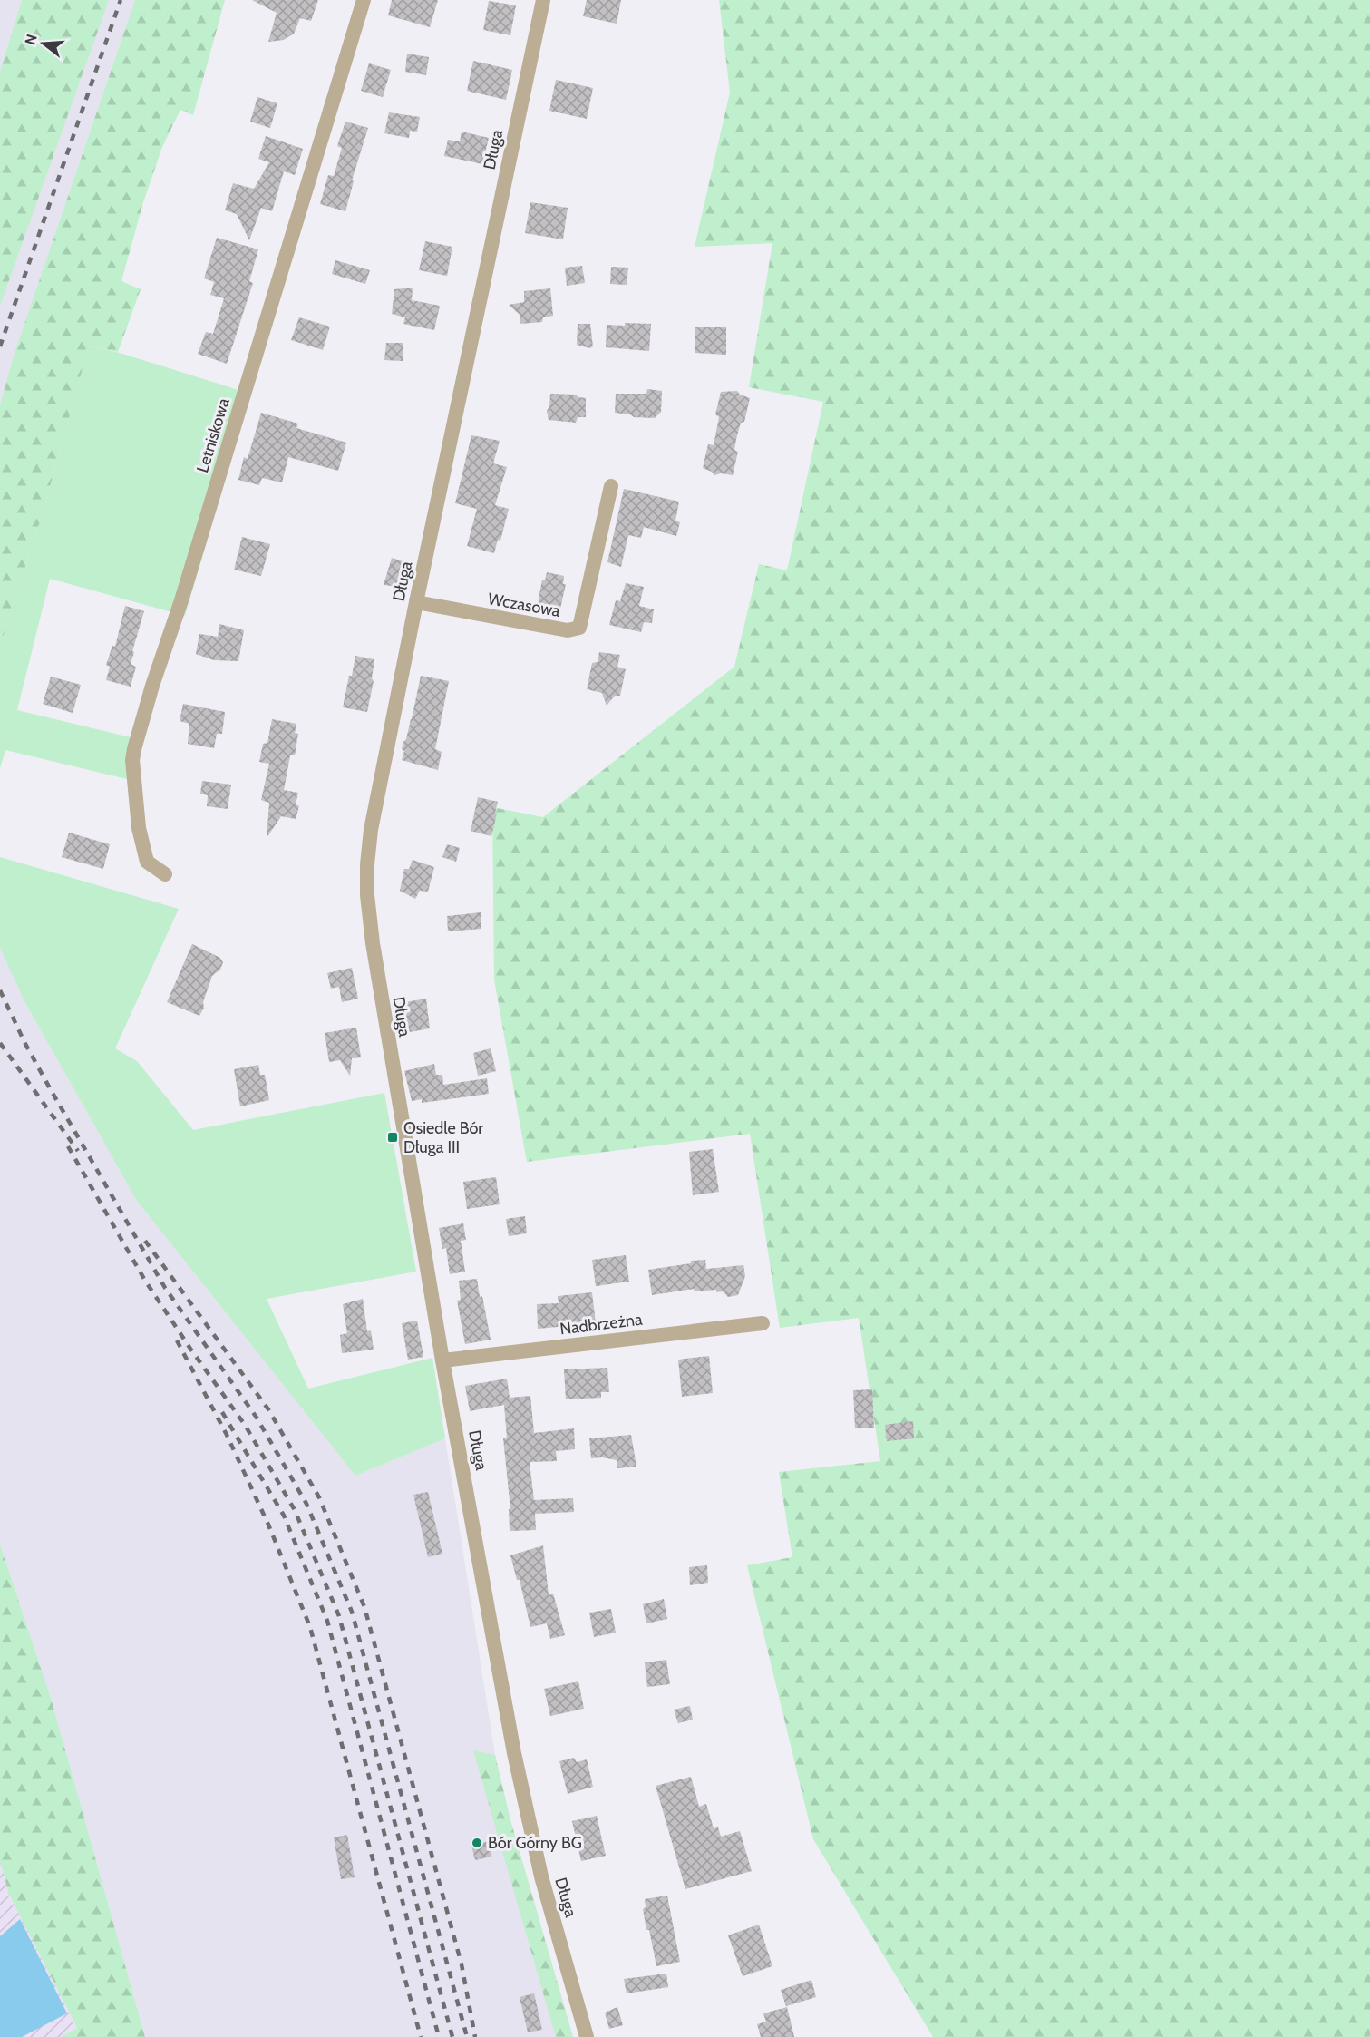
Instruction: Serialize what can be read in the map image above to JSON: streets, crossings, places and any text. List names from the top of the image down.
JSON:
{
  "streets": {
    "street": [
      "Długa",
      "Letniskowa",
      "Wczasowa",
      "Nadbrzeżna"
    ]
  },
  "crossings": [
    ["Długa", "Wczasowa"],
    ["Długa", "Nadbrzeżna"]
  ],
  "places": {
    "transit": ["Osiedle Bór Długa III"],
    "other": ["Bór Górny BG"]
  },
  "north": "left"
}
